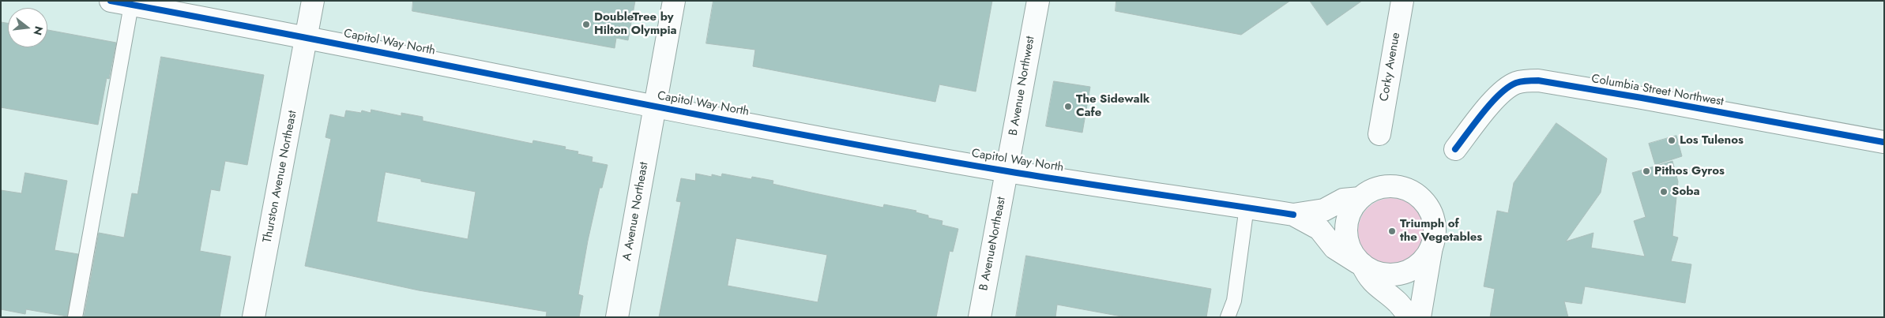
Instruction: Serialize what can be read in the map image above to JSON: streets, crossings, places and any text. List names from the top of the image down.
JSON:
{
  "streets": {
    "street": [
      "Capitol Way North",
      "Corky Avenue",
      "B Avenue Northwest",
      "Columbia Street Northwest",
      "Thurston Avenue Northeast",
      "A Avenue Northeast",
      "B AvenueNortheast"
    ]
  },
  "crossings": [
    ["Capitol Way North", "B Avenue Northwest"],
    ["Capitol Way North", "Thurston Avenue Northeast"],
    ["Capitol Way North", "A Avenue Northeast"],
    ["Capitol Way North", "B AvenueNortheast"],
    ["B Avenue Northwest", "B AvenueNortheast"]
  ],
  "places": [
    "DoubleTree by Hilton Olympia",
    "The Sidewalk Cafe",
    "Los Tulenos",
    "Pithos Gyros",
    "Soba",
    "Triumph of the Vegetables"
  ],
  "north": "right"
}
